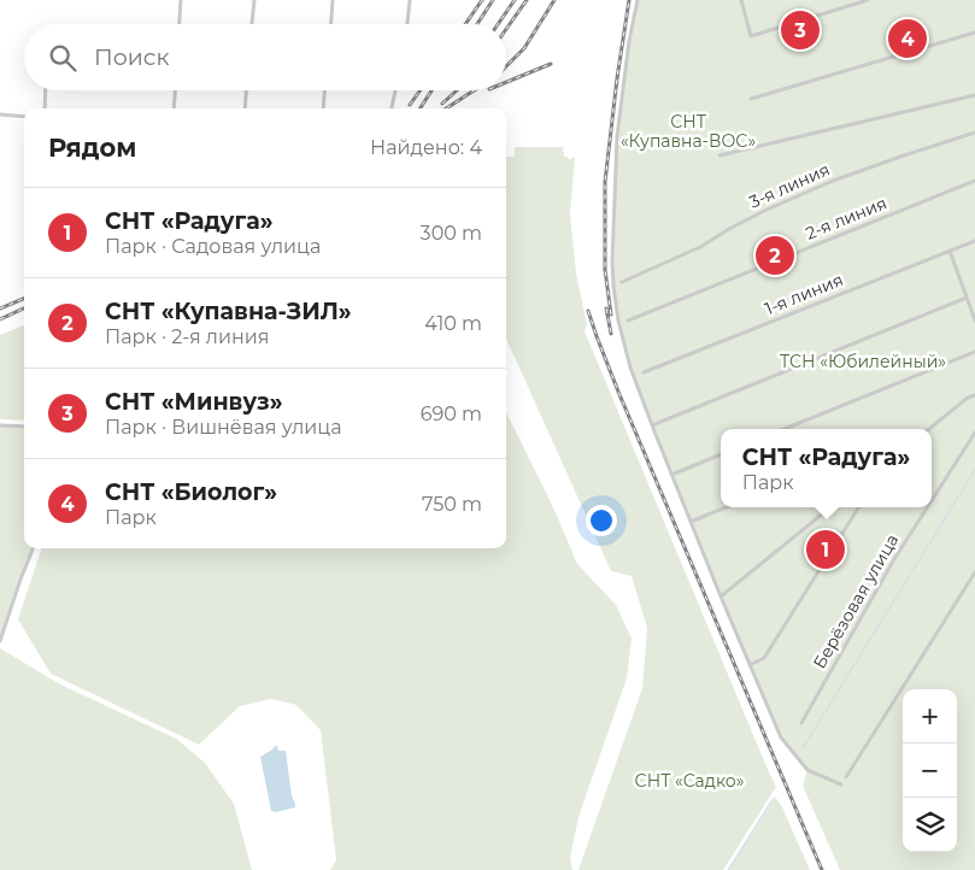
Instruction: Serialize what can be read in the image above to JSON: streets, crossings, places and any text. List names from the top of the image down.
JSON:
{
  "streets": {
    "street": [
      "3-я линия",
      "2-я линия",
      "1-я линия",
      "Берёзовая улица"
    ]
  },
  "parks": ["СНТ «Купавна-ВОС»", "ТСН «Юбилейный»", "СНТ «Садко»"],
  "page": {
    "pins": [
      "3",
      "4",
      "2",
      "1"
    ],
    "search": "Поиск",
    "heading": ["Рядом", "Найдено: 4"],
    "list": [
      {
        "mark": "1",
        "name": "СНТ «Радуга»",
        "note": "Парк · Садовая улица",
        "value": "300 m"
      },
      {
        "mark": "2",
        "name": "СНТ «Купавна-ЗИЛ»",
        "note": "Парк · 2-я линия",
        "value": "410 m"
      },
      {
        "mark": "3",
        "name": "СНТ «Минвуз»",
        "note": "Парк · Вишнёвая улица",
        "value": "690 m"
      },
      {
        "mark": "4",
        "name": "СНТ «Биолог»",
        "note": "Парк",
        "value": "750 m"
      }
    ],
    "popup": ["СНТ «Радуга»", "Парк"],
    "map_buttons": ["+", "−"]
  }
}
